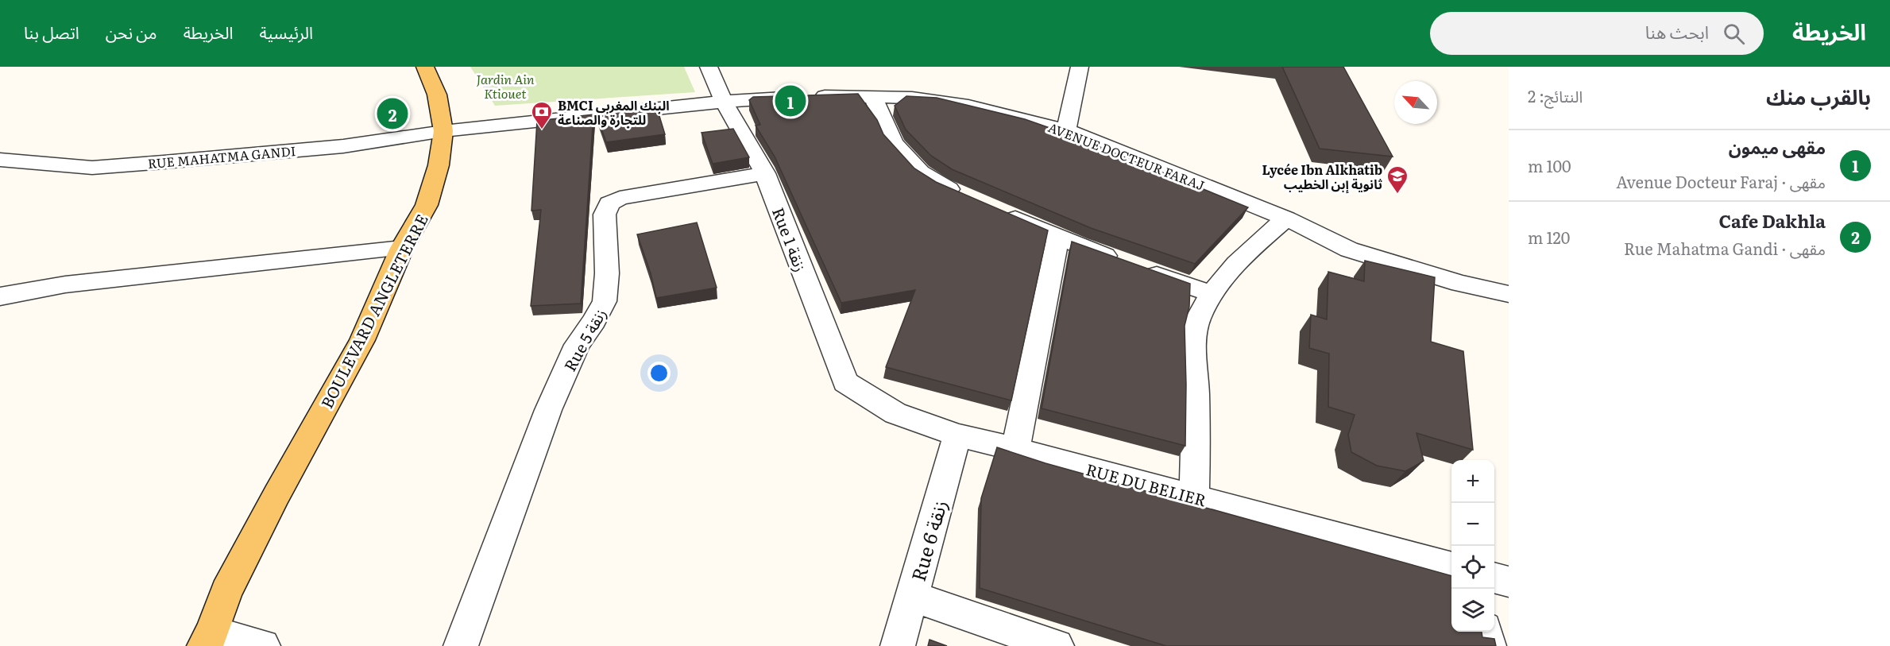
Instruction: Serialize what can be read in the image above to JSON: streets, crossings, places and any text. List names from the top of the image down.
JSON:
{
  "streets": {
    "main road": ["BOULEVARD ANGLETERRE"],
    "street": [
      "AVENUE DOCTEUR FARAJ",
      "RUE MAHATMA GANDI",
      "Rue 1 زنقة",
      "Rue 5 زنقة",
      "RUE DU BELIER",
      "Rue 6 زنقة"
    ]
  },
  "crossings": [
    ["AVENUE DOCTEUR FARAJ", "RUE MAHATMA GANDI"],
    ["AVENUE DOCTEUR FARAJ", "Rue 1 زنقة"],
    ["AVENUE DOCTEUR FARAJ", "BOULEVARD ANGLETERRE"],
    ["RUE MAHATMA GANDI", "BOULEVARD ANGLETERRE"],
    ["Rue 1 زنقة", "Rue 5 زنقة"],
    ["Rue 1 زنقة", "RUE DU BELIER"],
    ["RUE DU BELIER", "Rue 6 زنقة"]
  ],
  "parks": ["Jardin Ain Ktiouet"],
  "places": {
    "bank": ["BMCI البنك المغربي للتجارة والصناعة"],
    "school or university": ["Lycée Ibn Alkhatib ثانوية إبن الخطيب"]
  },
  "north": "top left",
  "page": {
    "header": "الخريطة",
    "search": "ابحث هنا",
    "nav": [
      "الرئيسية",
      "الخريطة",
      "من نحن",
      "اتصل بنا"
    ],
    "heading": ["بالقرب منك", "النتائج: 2"],
    "pins": ["1", "2"],
    "list": [
      {
        "mark": "1",
        "name": "مقهى ميمون",
        "note": "مقهى · Avenue Docteur Faraj",
        "value": "100 m"
      },
      {
        "mark": "2",
        "name": "Cafe Dakhla",
        "note": "مقهى · Rue Mahatma Gandi",
        "value": "120 m"
      }
    ],
    "map_buttons": ["+", "−"]
  }
}
